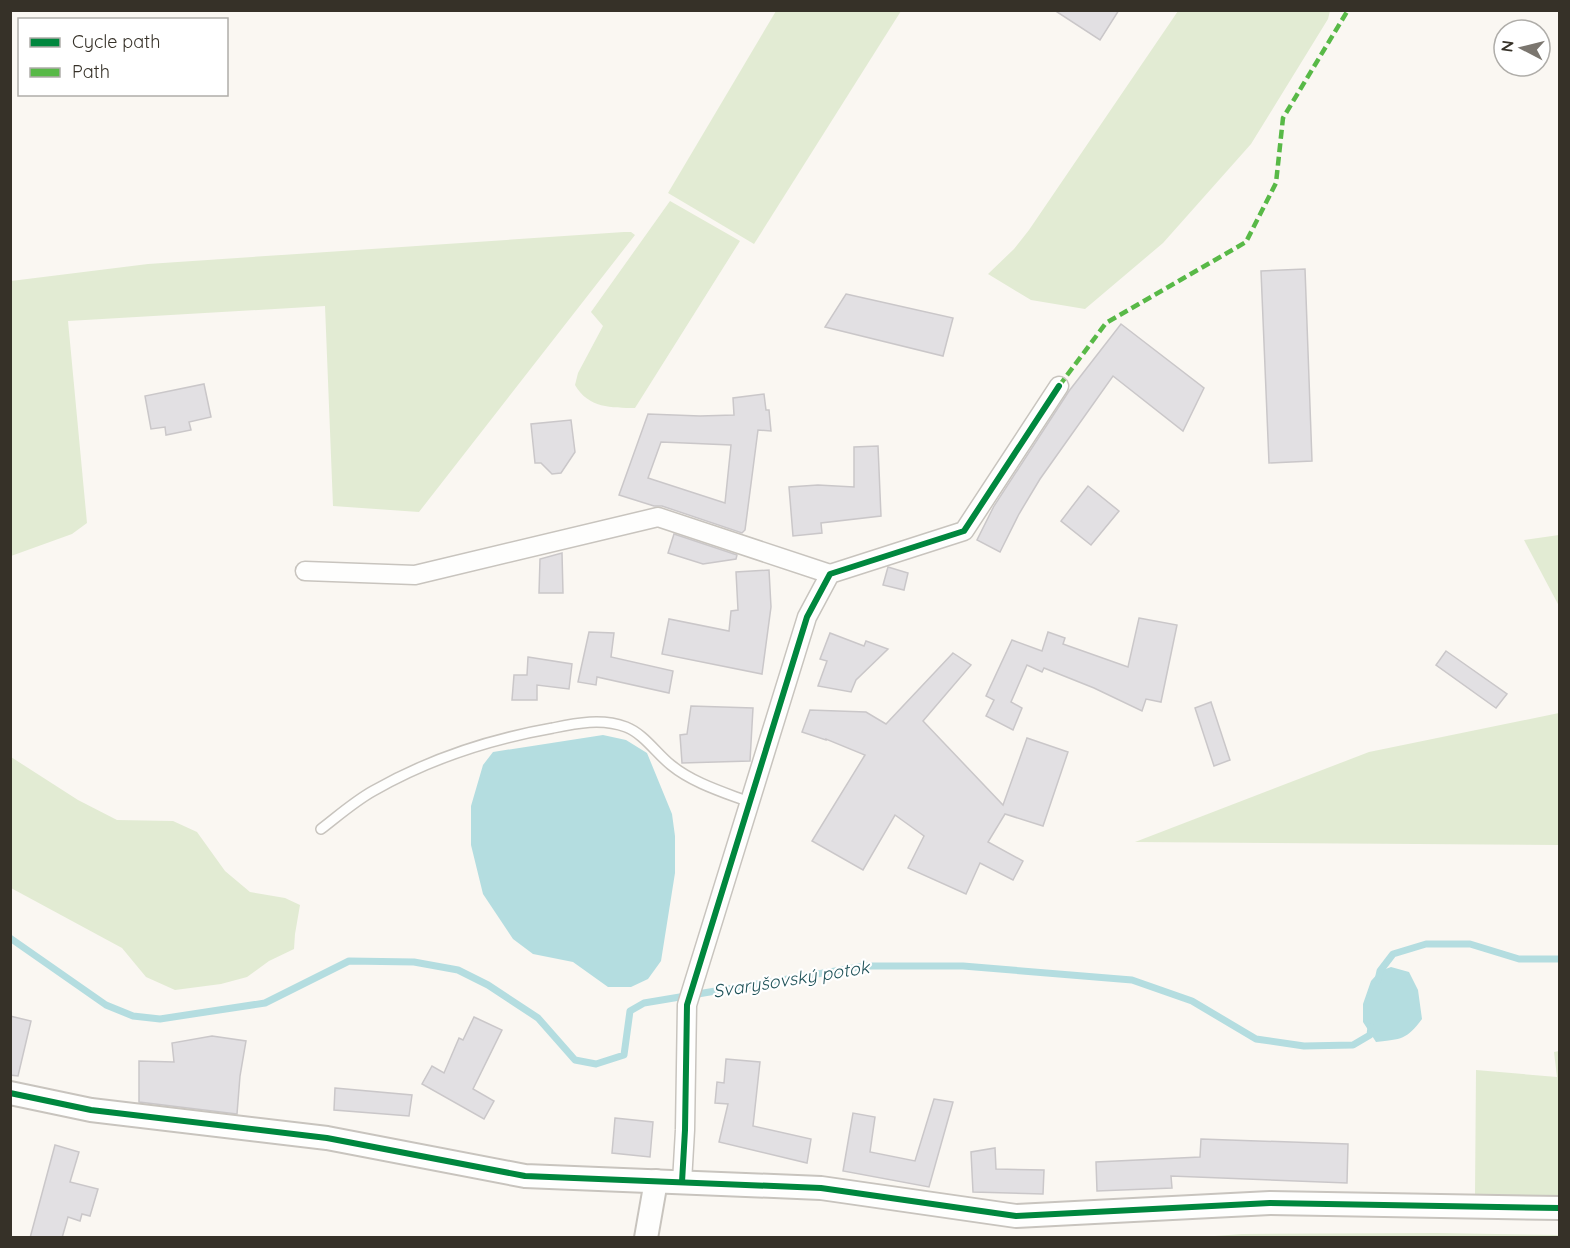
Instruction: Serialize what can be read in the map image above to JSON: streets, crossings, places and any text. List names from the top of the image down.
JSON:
{
  "water": ["Svaryšovský potok"],
  "legend": ["Cycle path", "Path"],
  "north": "left"
}
